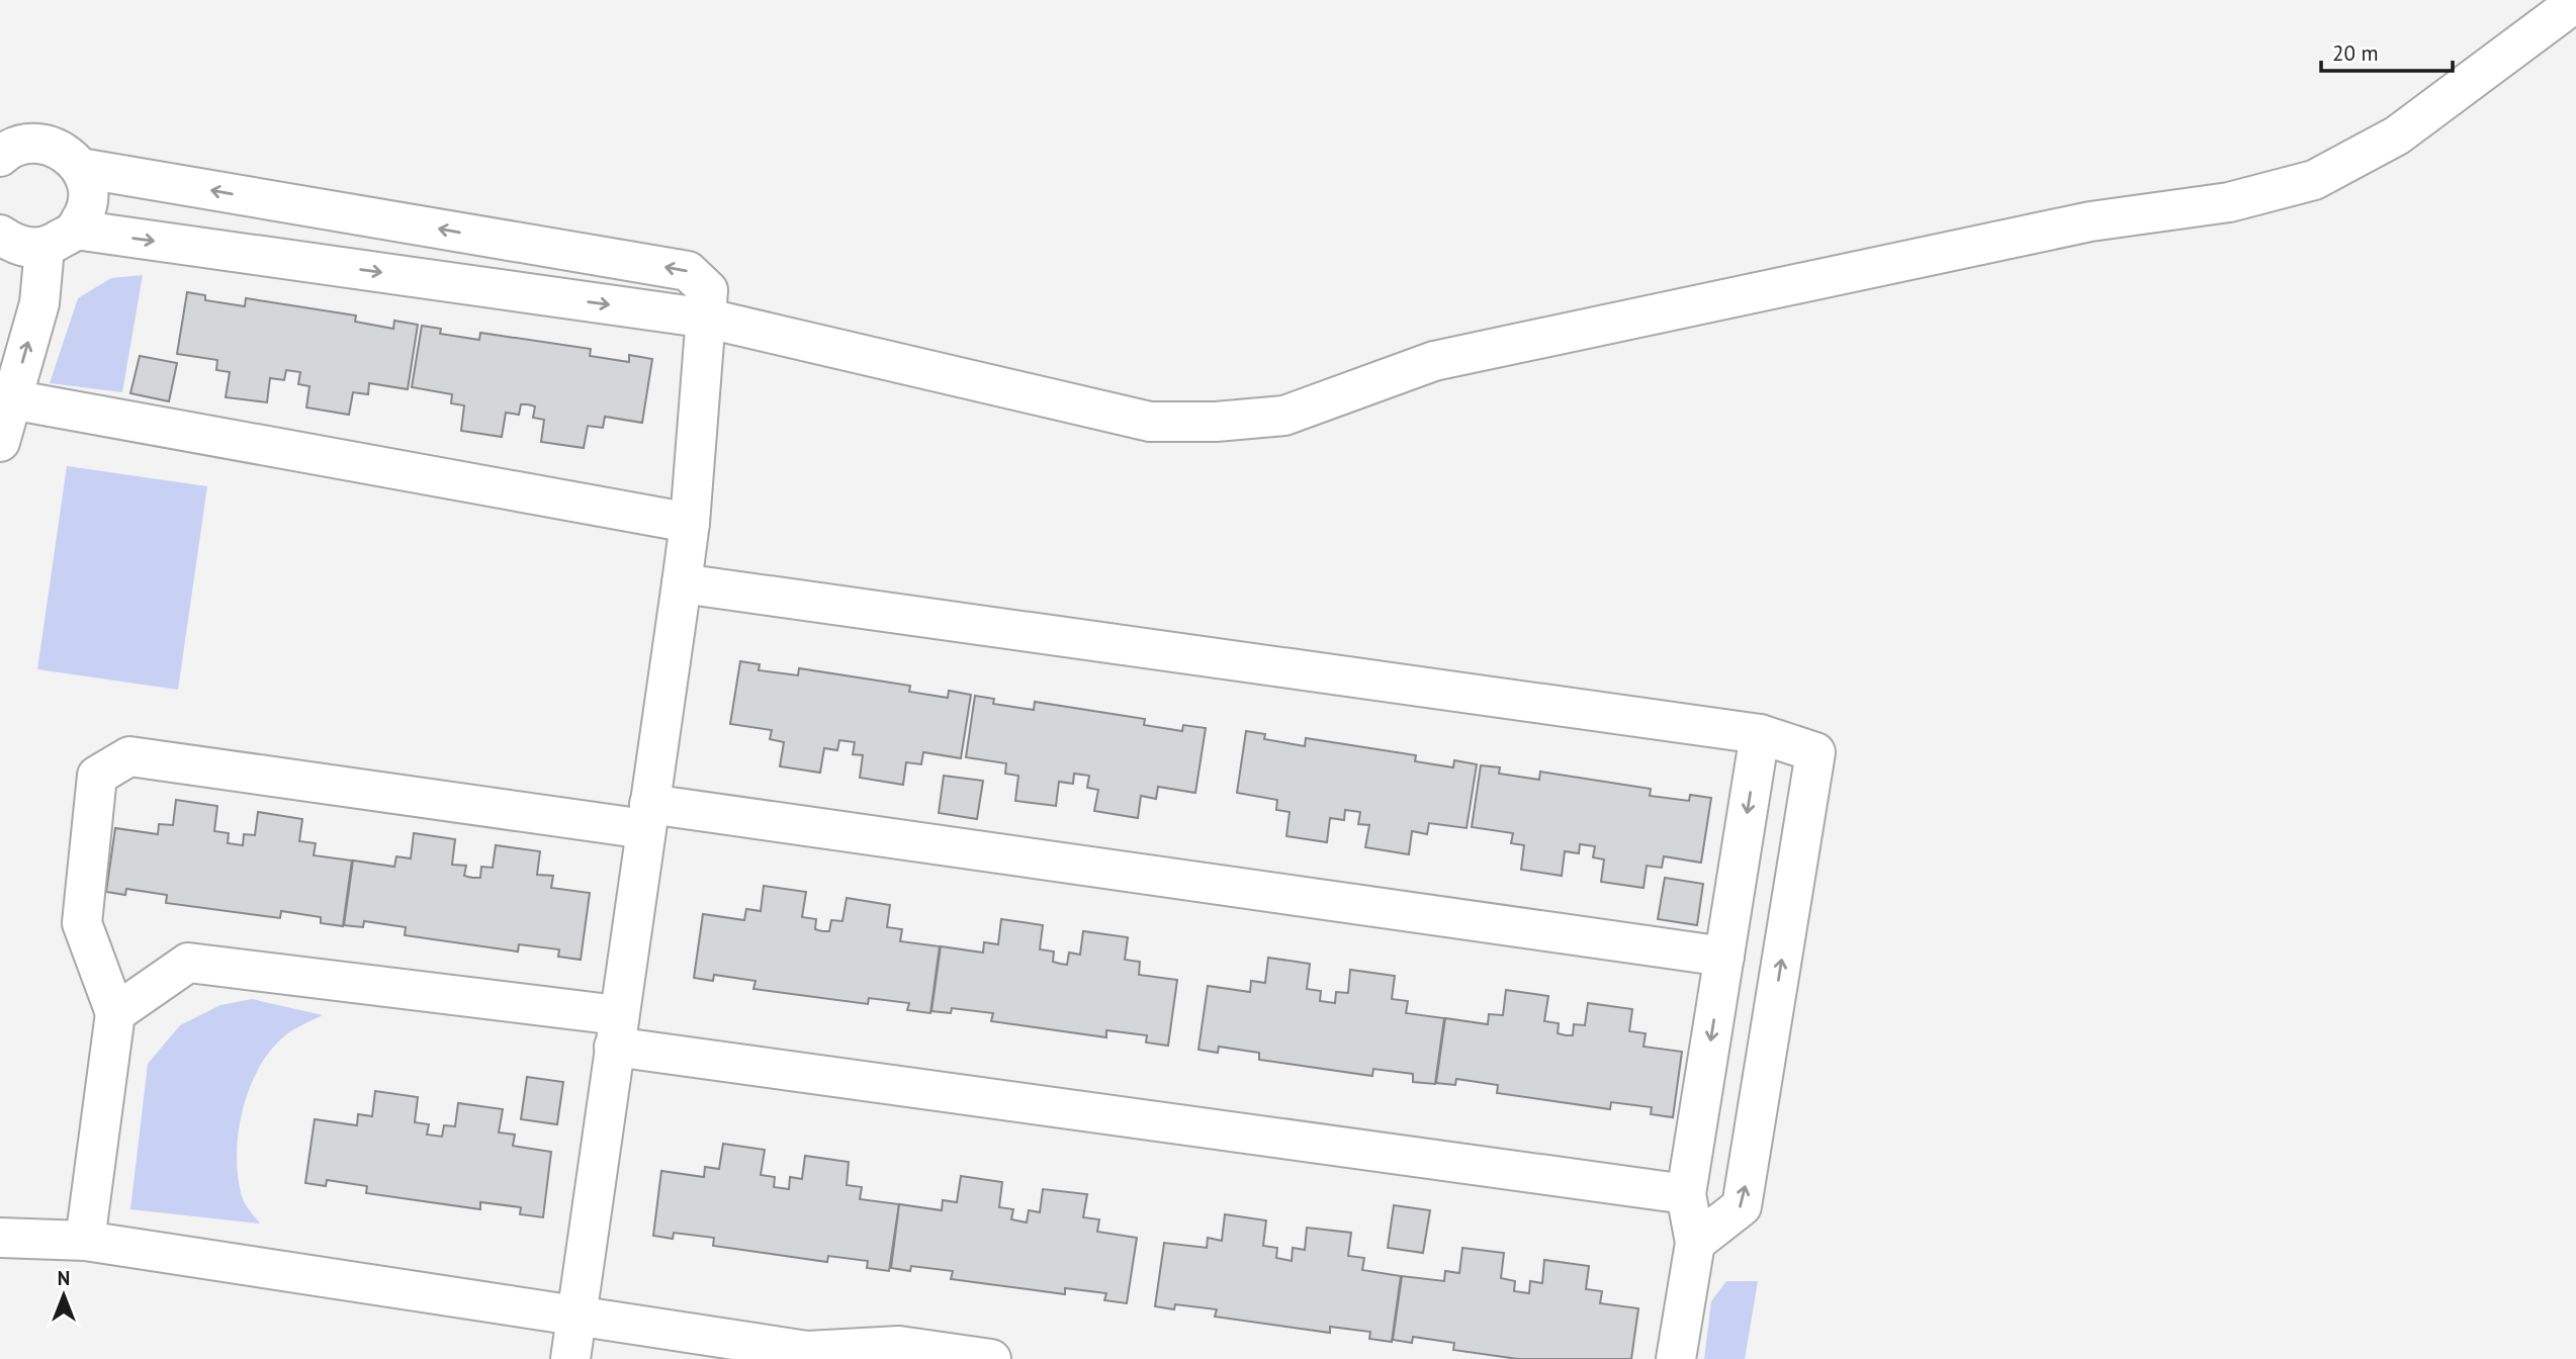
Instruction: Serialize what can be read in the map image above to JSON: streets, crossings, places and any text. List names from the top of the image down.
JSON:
{
  "scale_bar": "20 m",
  "north": "top"
}
